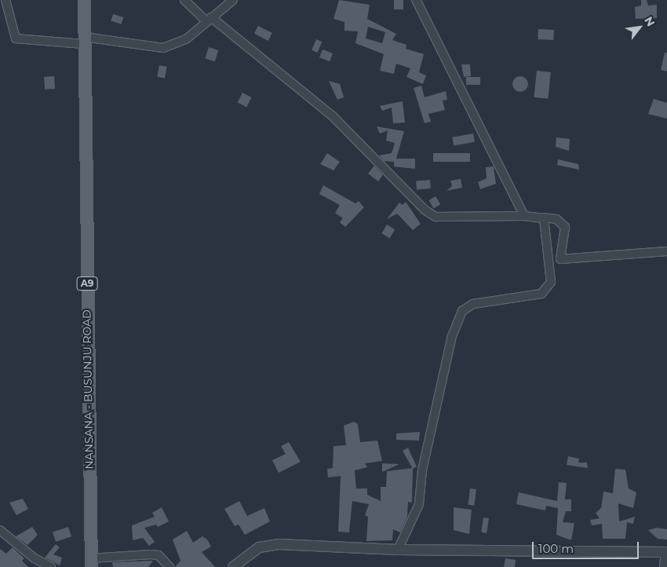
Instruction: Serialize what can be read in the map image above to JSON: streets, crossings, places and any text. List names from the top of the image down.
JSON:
{
  "streets": {
    "main road": ["A9", "NANSANA - BUSUNJU ROAD"]
  },
  "scale_bar": "100 m",
  "north": "top right"
}
